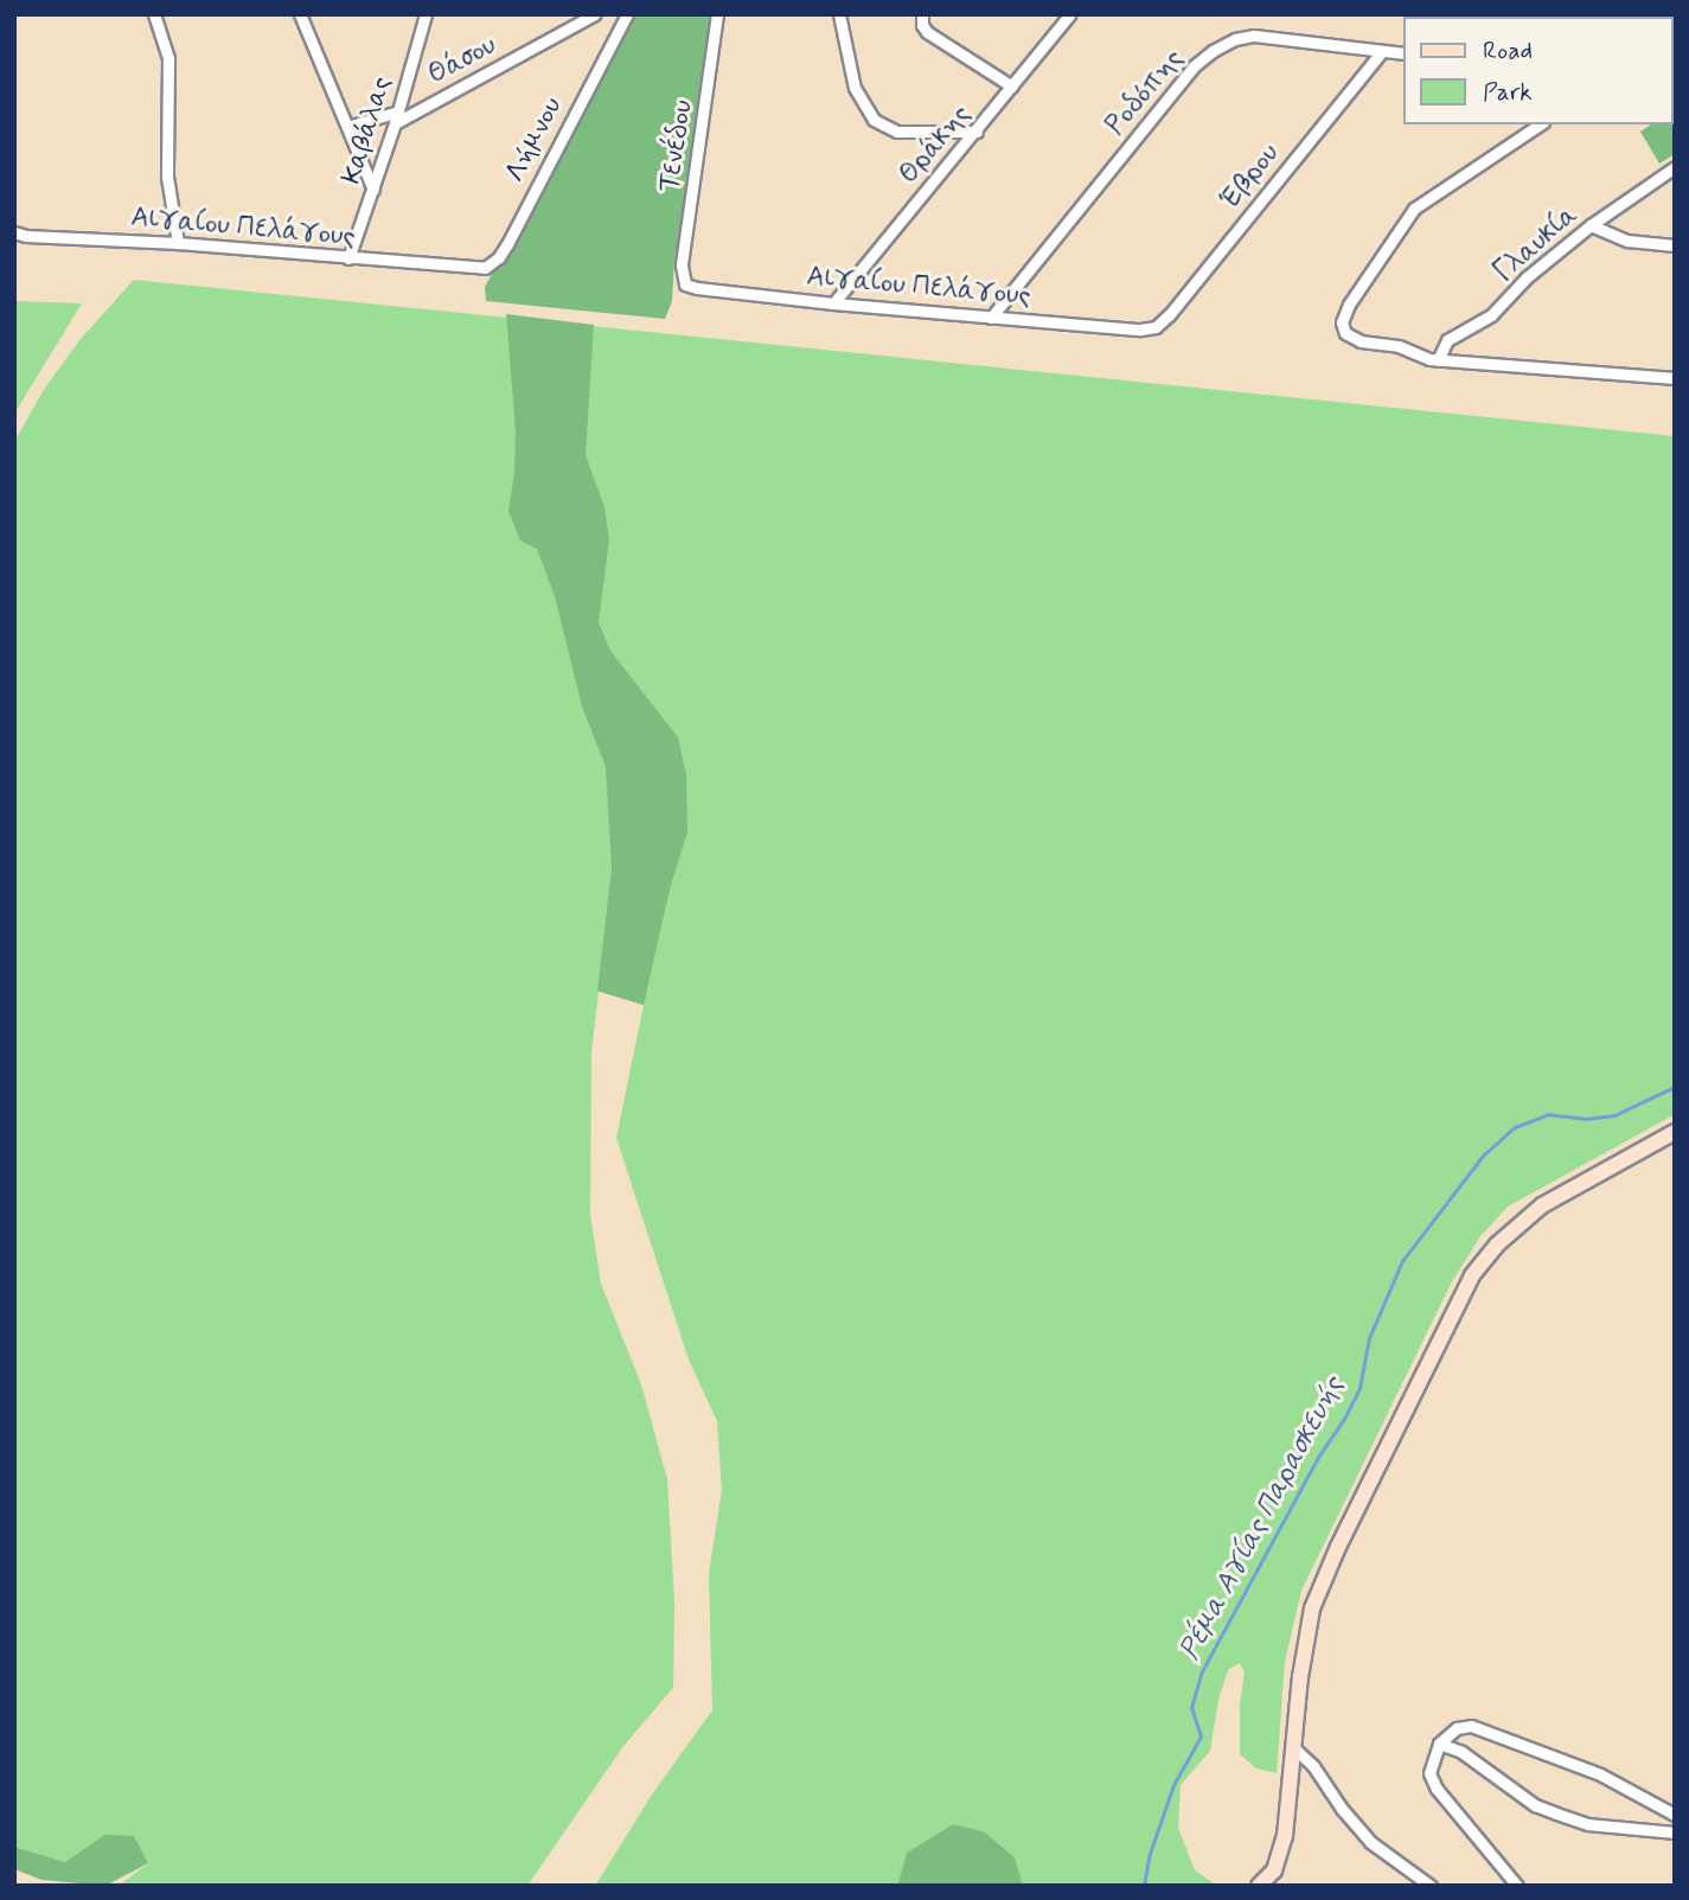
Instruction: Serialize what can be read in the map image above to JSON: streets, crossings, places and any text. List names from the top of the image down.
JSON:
{
  "streets": {
    "street": [
      "Θάσου",
      "Ροδόπης",
      "Καβάλας",
      "Λήμνου",
      "Θράκης",
      "Τενέδου",
      "Έβρου",
      "Αιγαίου Πελάγους",
      "Γλαυκία"
    ]
  },
  "crossings": [
    ["Θάσου", "Καβάλας"],
    ["Ροδόπης", "Έβρου"],
    ["Ροδόπης", "Αιγαίου Πελάγους"],
    ["Καβάλας", "Αιγαίου Πελάγους"],
    ["Λήμνου", "Αιγαίου Πελάγους"],
    ["Θράκης", "Αιγαίου Πελάγους"],
    ["Τενέδου", "Αιγαίου Πελάγους"],
    ["Έβρου", "Αιγαίου Πελάγους"]
  ],
  "water": ["Ρέμα Αγίας Παρασκευής"],
  "legend": ["Road", "Park"]
}
